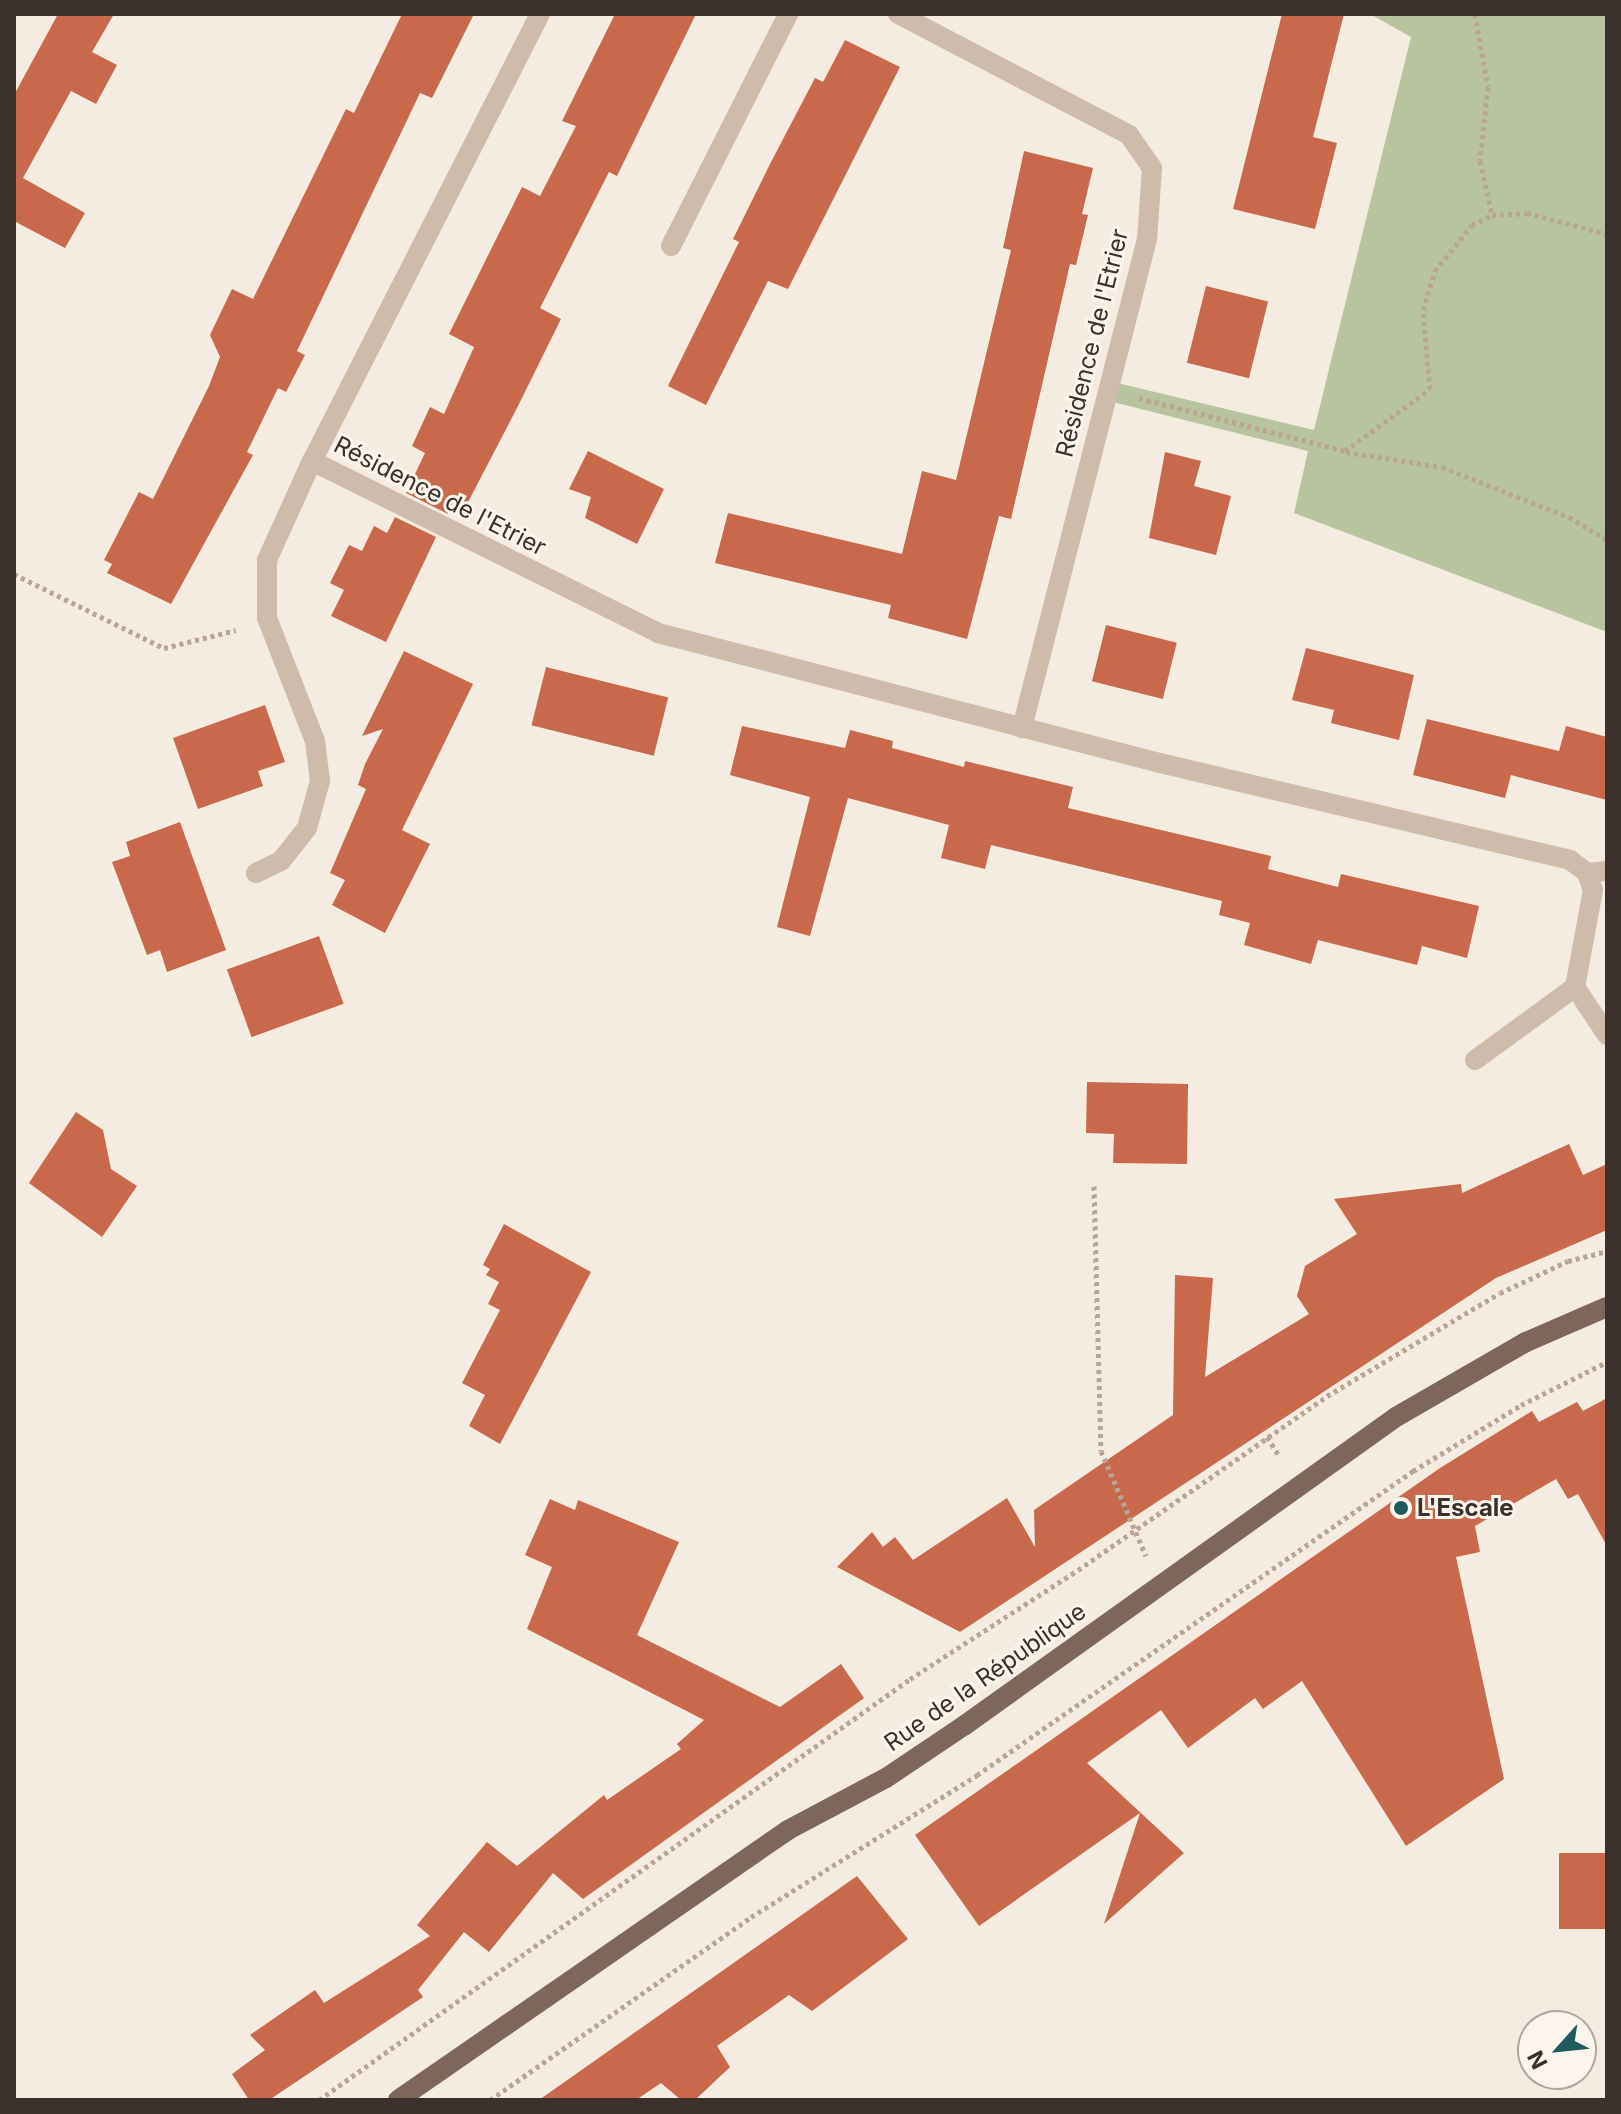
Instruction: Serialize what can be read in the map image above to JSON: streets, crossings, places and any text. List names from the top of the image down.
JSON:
{
  "streets": {
    "main road": ["Rue de la République"],
    "street": ["Résidence de l'Etrier"]
  },
  "places": ["L'Escale"],
  "north": "bottom left"
}
